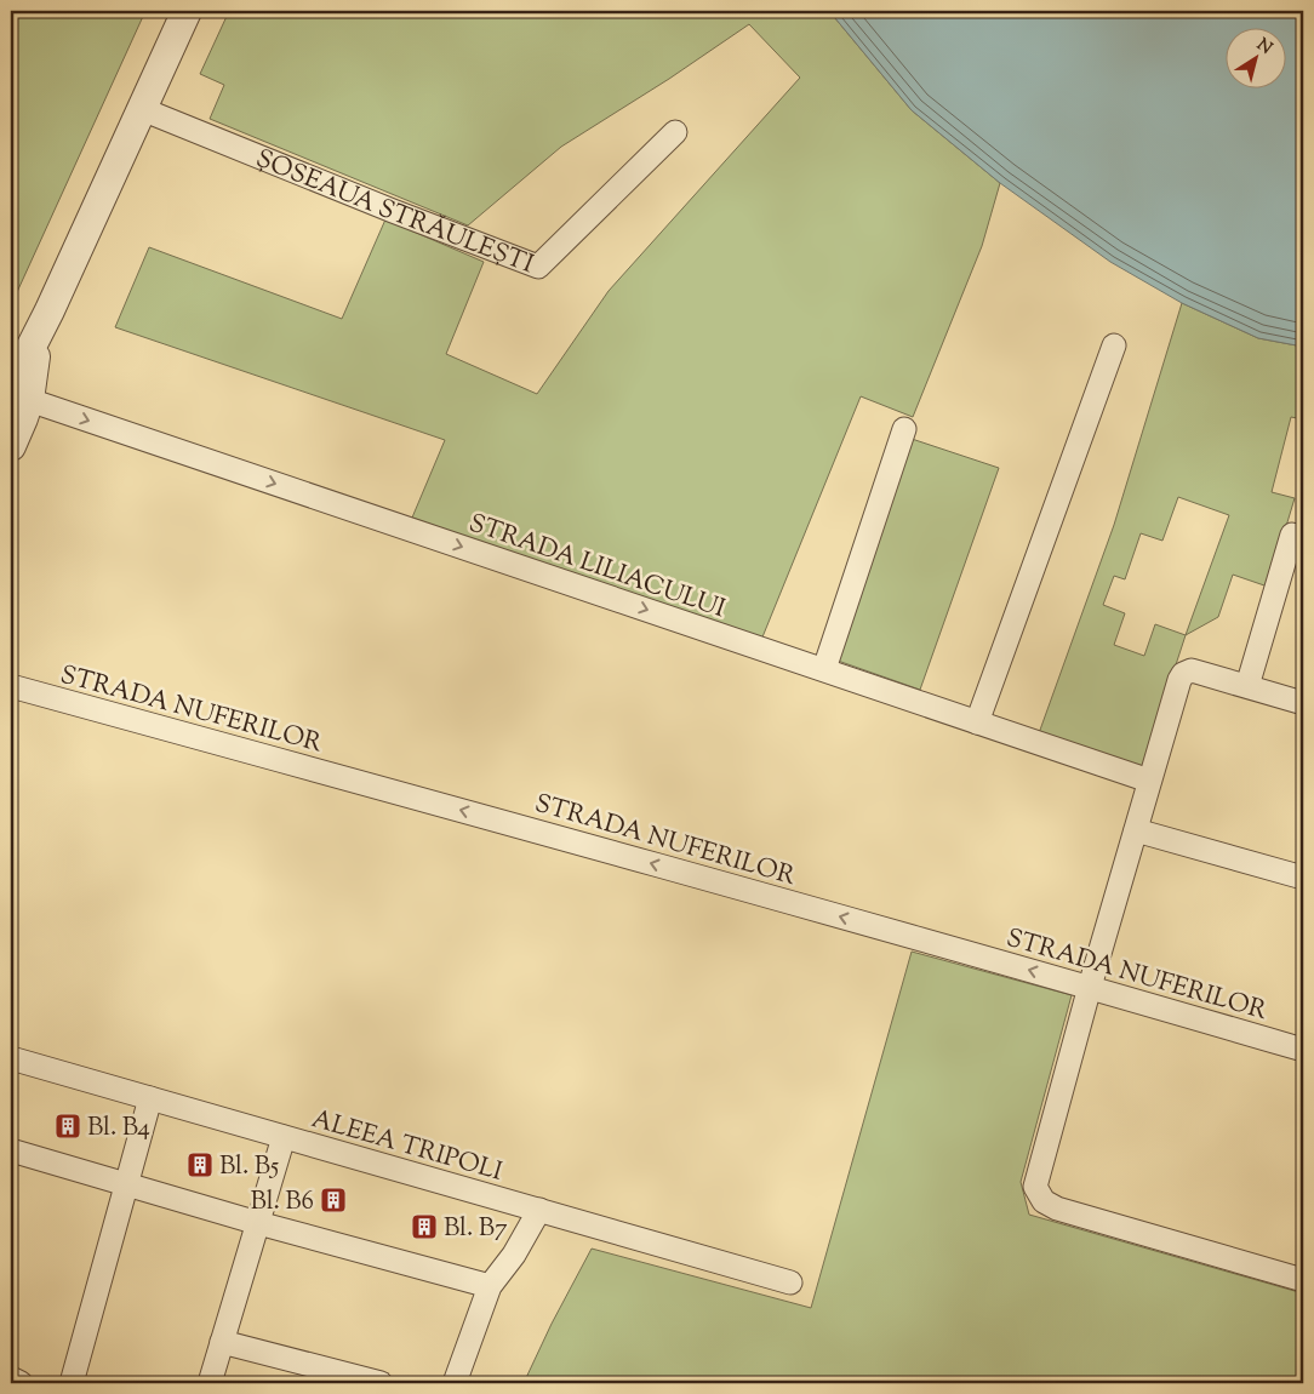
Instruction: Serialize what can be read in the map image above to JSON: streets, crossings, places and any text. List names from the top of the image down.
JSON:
{
  "streets": {
    "street": [
      "ȘOSEAUA STRĂULEȘTI",
      "STRADA LILIACULUI",
      "STRADA NUFERILOR",
      "ALEEA TRIPOLI"
    ]
  },
  "one_way": ["STRADA LILIACULUI", "STRADA NUFERILOR"],
  "places": {
    "building": [
      "Bl. B4",
      "Bl. B5",
      "Bl. B6",
      "Bl. B7"
    ]
  },
  "north": "top right"
}
